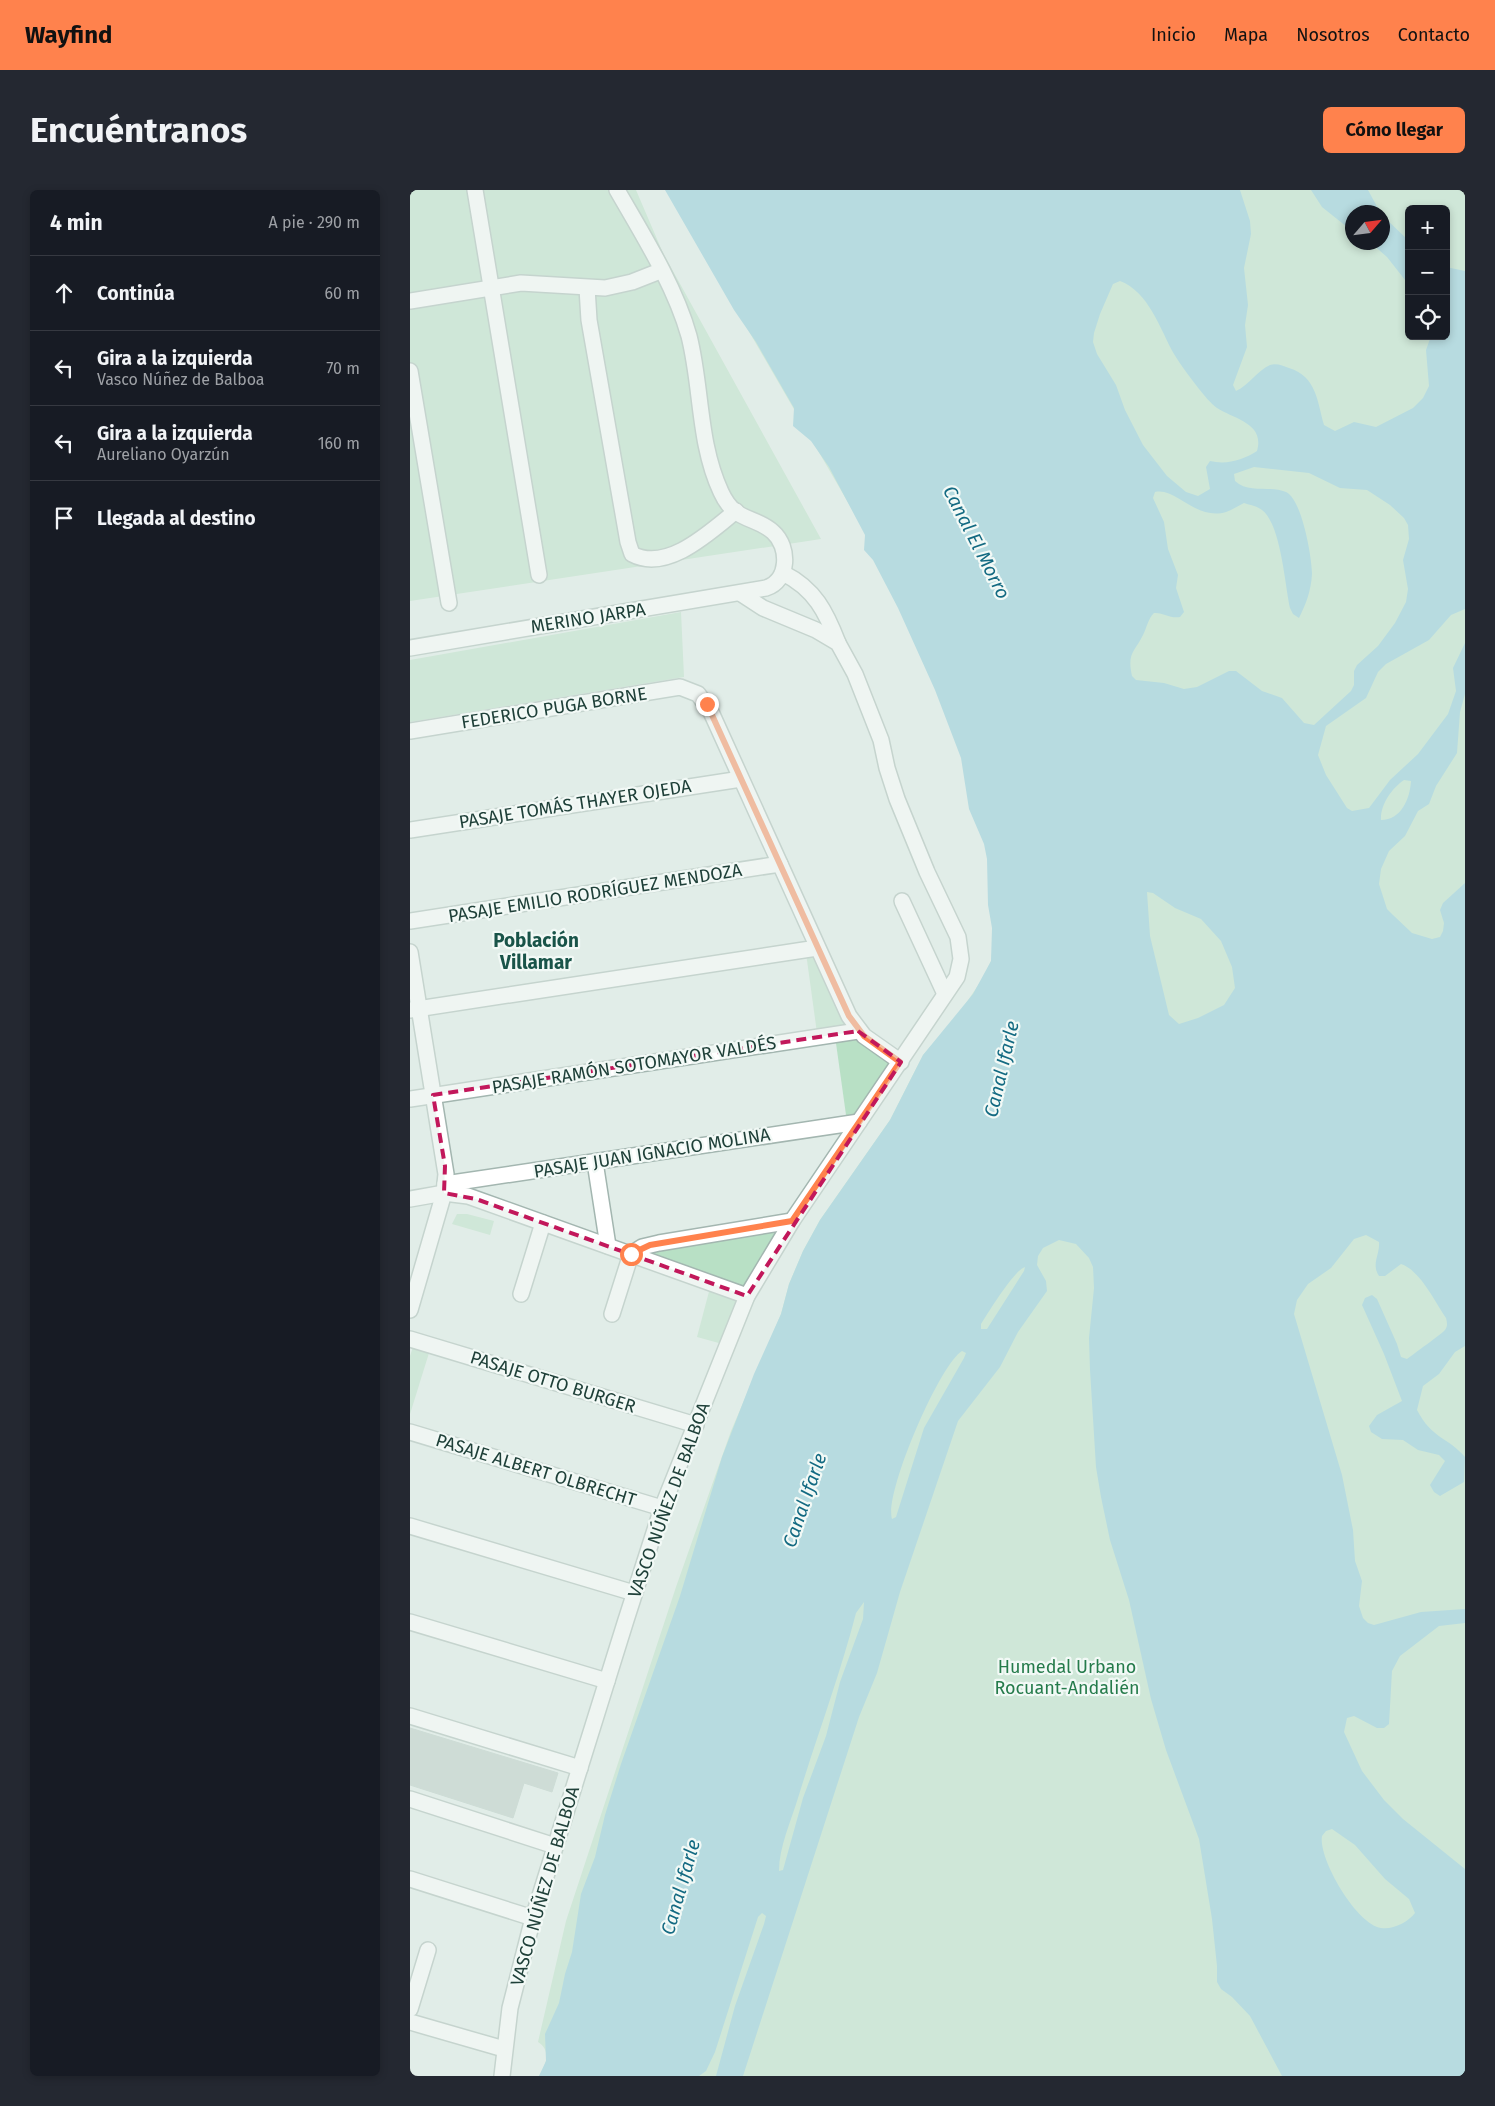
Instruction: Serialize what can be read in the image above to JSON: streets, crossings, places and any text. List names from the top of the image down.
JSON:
{
  "streets": {
    "street": [
      "MERINO JARPA",
      "FEDERICO PUGA BORNE",
      "PASAJE TOMÁS THAYER OJEDA",
      "PASAJE EMILIO RODRÍGUEZ MENDOZA",
      "PASAJE RAMÓN SOTOMAYOR VALDÉS",
      "PASAJE JUAN IGNACIO MOLINA",
      "PASAJE OTTO BURGER",
      "PASAJE ALBERT OLBRECHT",
      "VASCO NÚÑEZ DE BALBOA"
    ]
  },
  "crossings": [
    ["FEDERICO PUGA BORNE", "PASAJE TOMÁS THAYER OJEDA"],
    ["PASAJE JUAN IGNACIO MOLINA", "VASCO NÚÑEZ DE BALBOA"],
    ["PASAJE OTTO BURGER", "VASCO NÚÑEZ DE BALBOA"],
    ["PASAJE ALBERT OLBRECHT", "VASCO NÚÑEZ DE BALBOA"]
  ],
  "districts": ["Población Villamar"],
  "water": ["Canal El Morro", "Canal Ifarle"],
  "parks": ["Humedal Urbano Rocuant-Andalién"],
  "north": "top right",
  "page": {
    "header": "Wayfind",
    "nav": [
      "Inicio",
      "Mapa",
      "Nosotros",
      "Contacto"
    ],
    "buttons": "Cómo llegar",
    "title": "Encuéntranos",
    "heading": ["4 min", "A pie · 290 m"],
    "map_buttons": ["+", "−"],
    "list": [
      ["Continúa", "60 m"],
      ["Gira a la izquierda", "Vasco Núñez de Balboa", "70 m"],
      ["Gira a la izquierda", "Aureliano Oyarzún", "160 m"],
      "Llegada al destino"
    ]
  }
}
